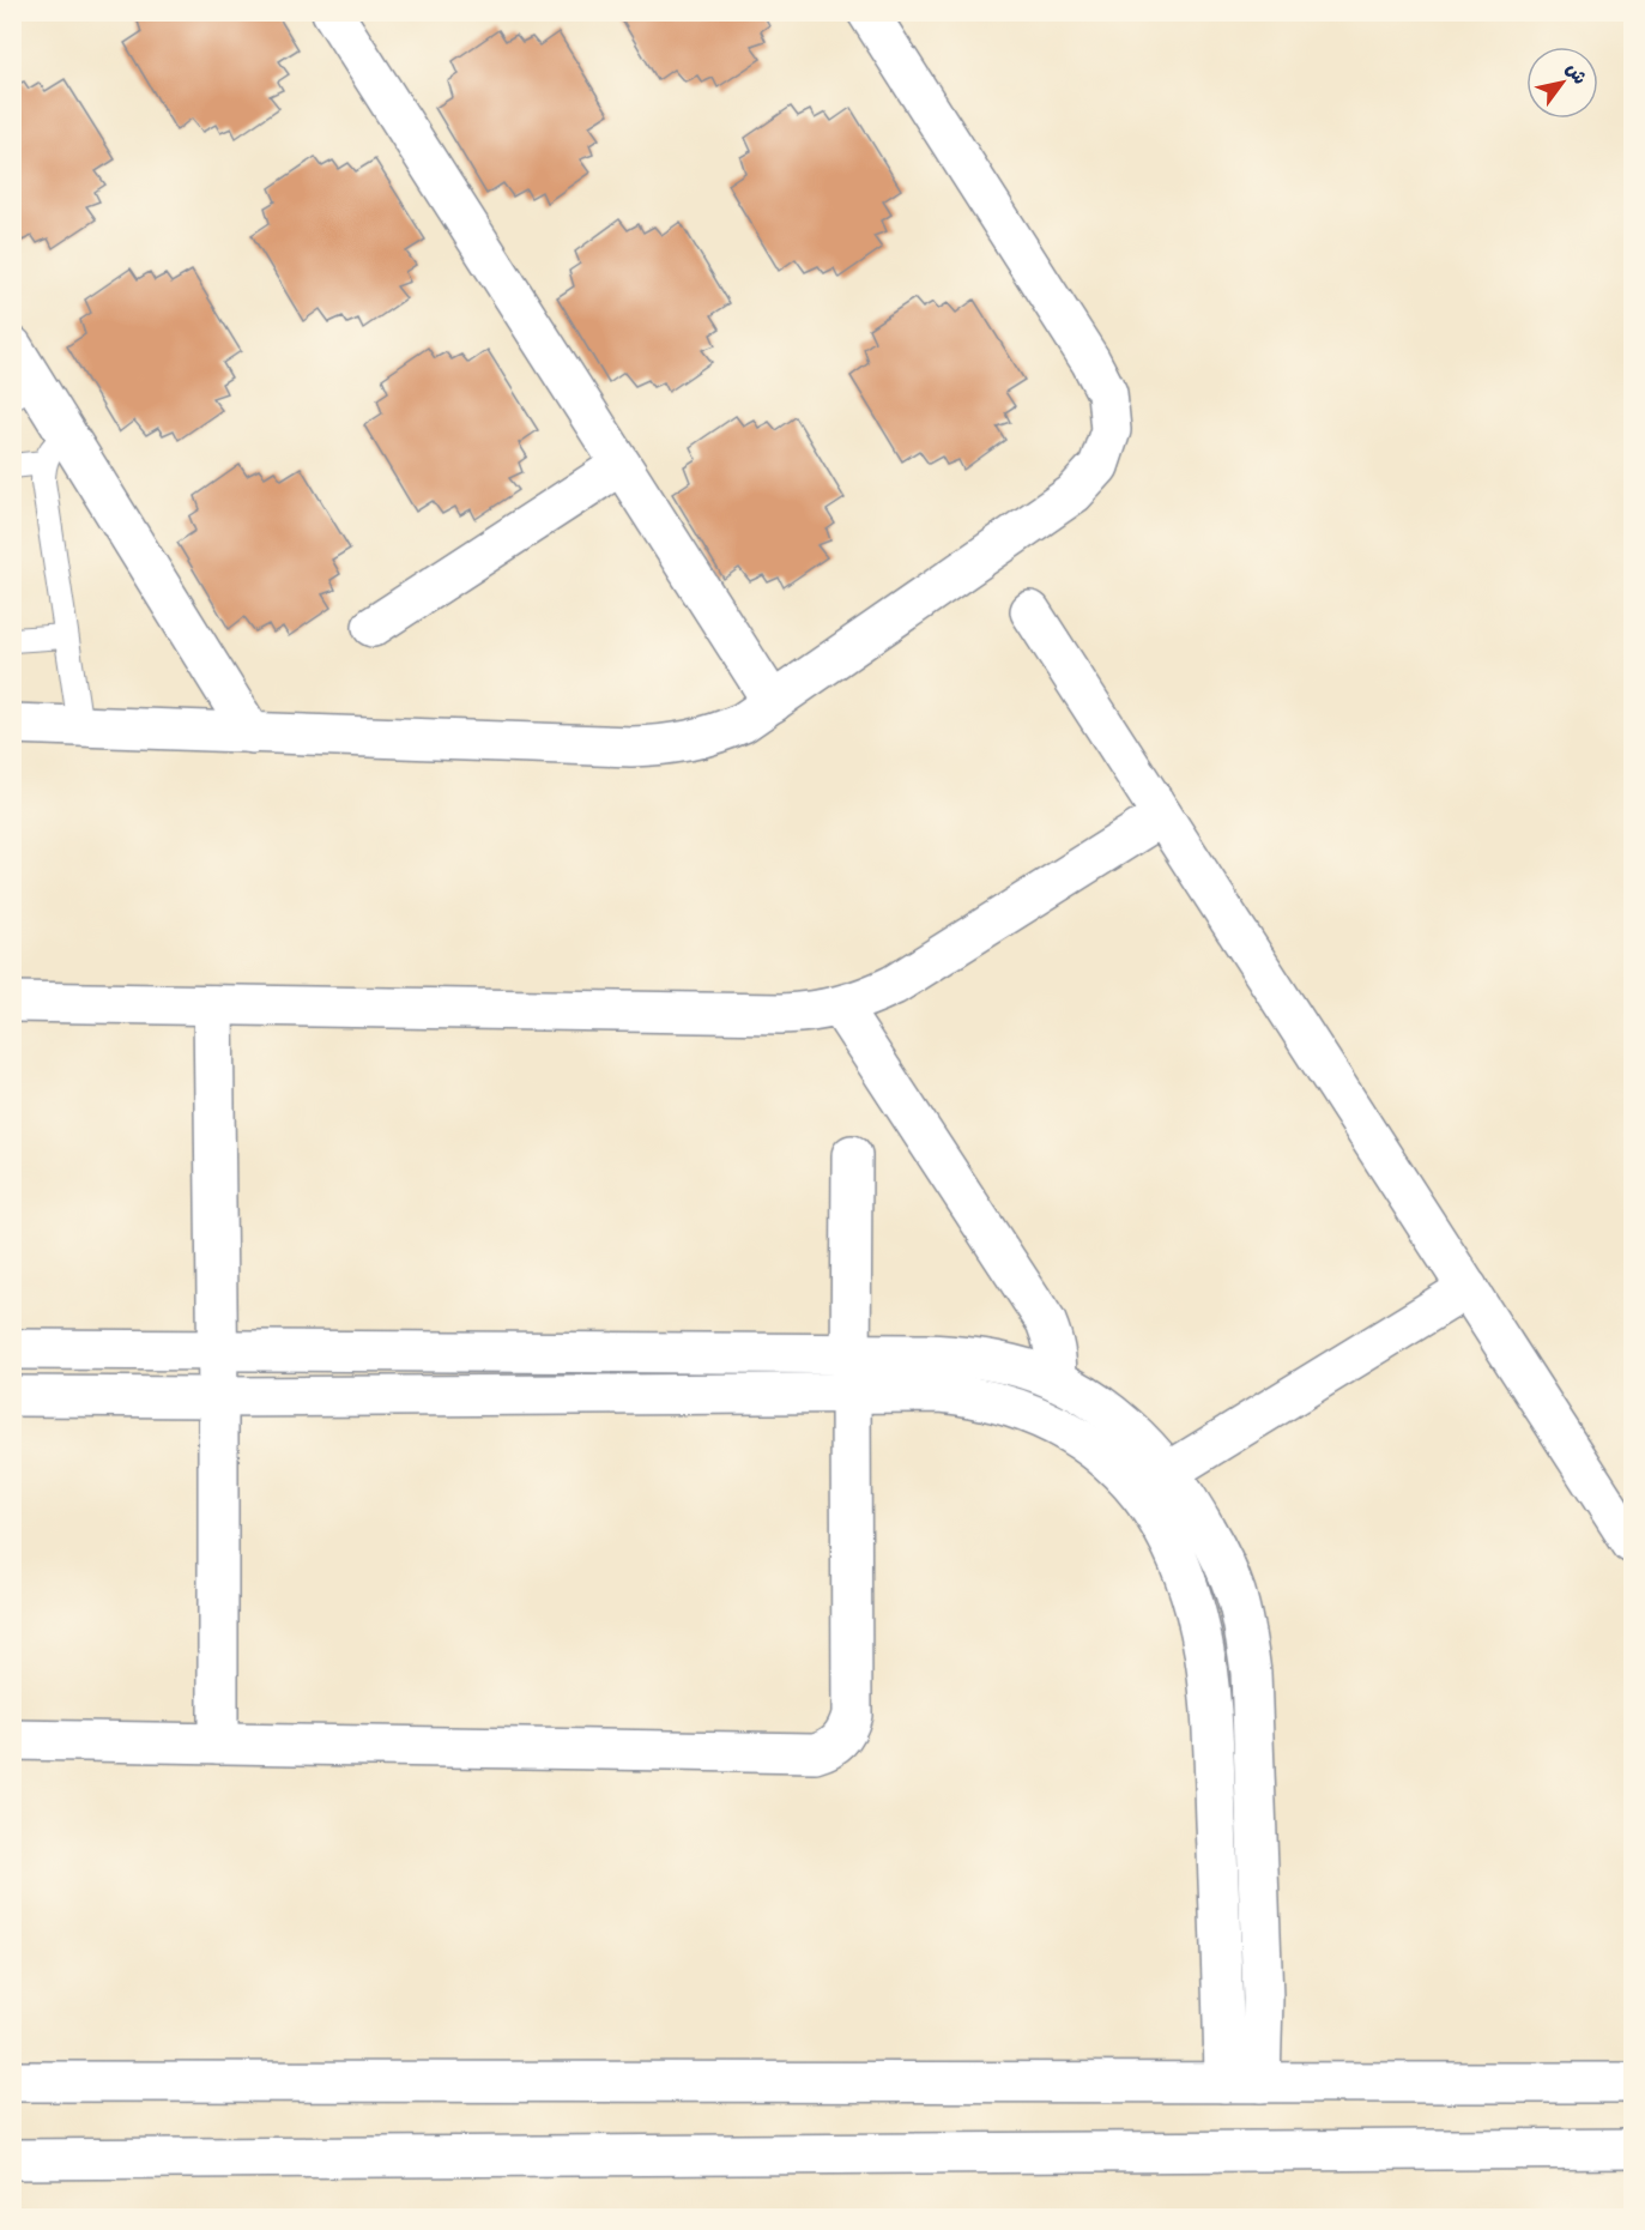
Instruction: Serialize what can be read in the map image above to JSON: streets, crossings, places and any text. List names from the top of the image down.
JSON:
{
  "north": "top right"
}
